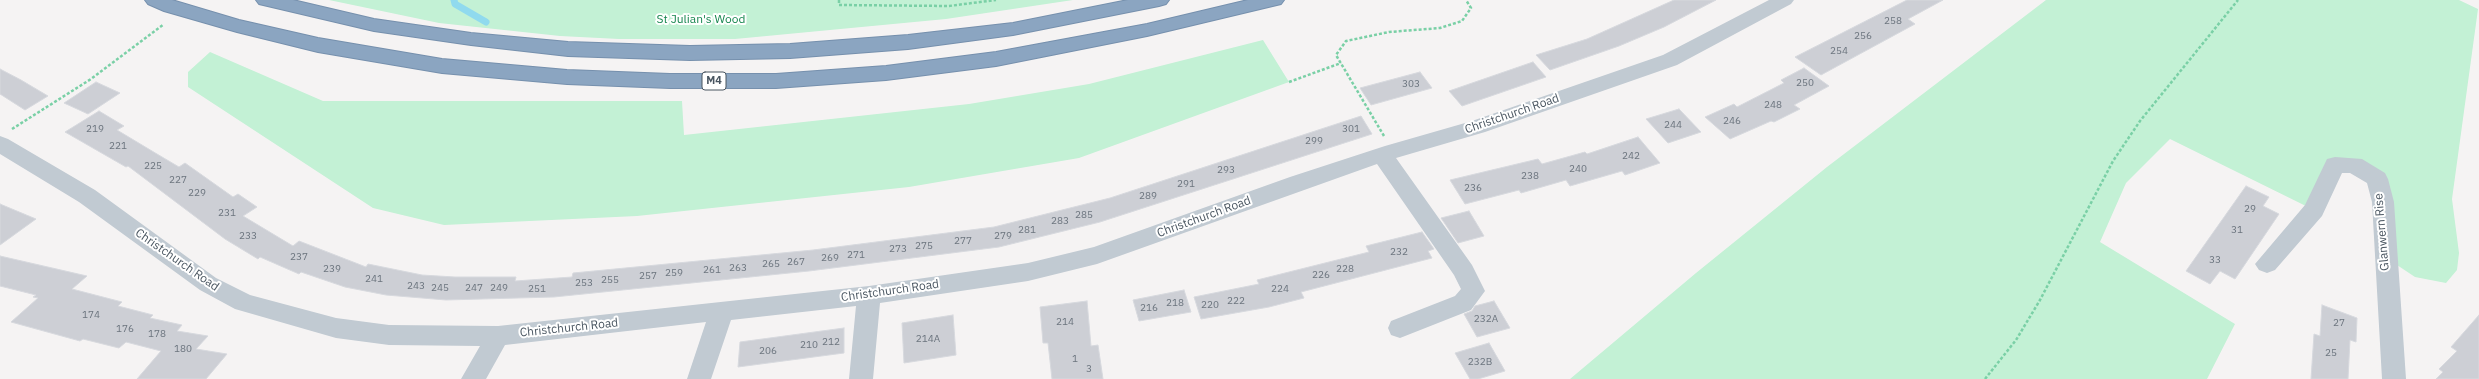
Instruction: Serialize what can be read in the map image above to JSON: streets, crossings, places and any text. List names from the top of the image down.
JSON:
{
  "streets": {
    "highway": ["M4"],
    "street": ["Christchurch Road", "Glanwern Rise"]
  },
  "parks": ["St Julian's Wood"],
  "house_numbers": [
    "258",
    "256",
    "254",
    "250",
    "303",
    "248",
    "246",
    "244",
    "219",
    "301",
    "299",
    "221",
    "242",
    "225",
    "240",
    "293",
    "238",
    "227",
    "291",
    "236",
    "229",
    "289",
    "29",
    "231",
    "285",
    "283",
    "281",
    "31",
    "233",
    "279",
    "277",
    "275",
    "273",
    "232",
    "271",
    "237",
    "269",
    "33",
    "267",
    "265",
    "263",
    "239",
    "228",
    "261",
    "259",
    "226",
    "257",
    "241",
    "255",
    "253",
    "243",
    "245",
    "247",
    "249",
    "251",
    "224",
    "222",
    "218",
    "220",
    "216",
    "174",
    "232A",
    "214",
    "27",
    "176",
    "178",
    "214A",
    "212",
    "210",
    "180",
    "206",
    "25",
    "1",
    "232B",
    "3"
  ]
}
